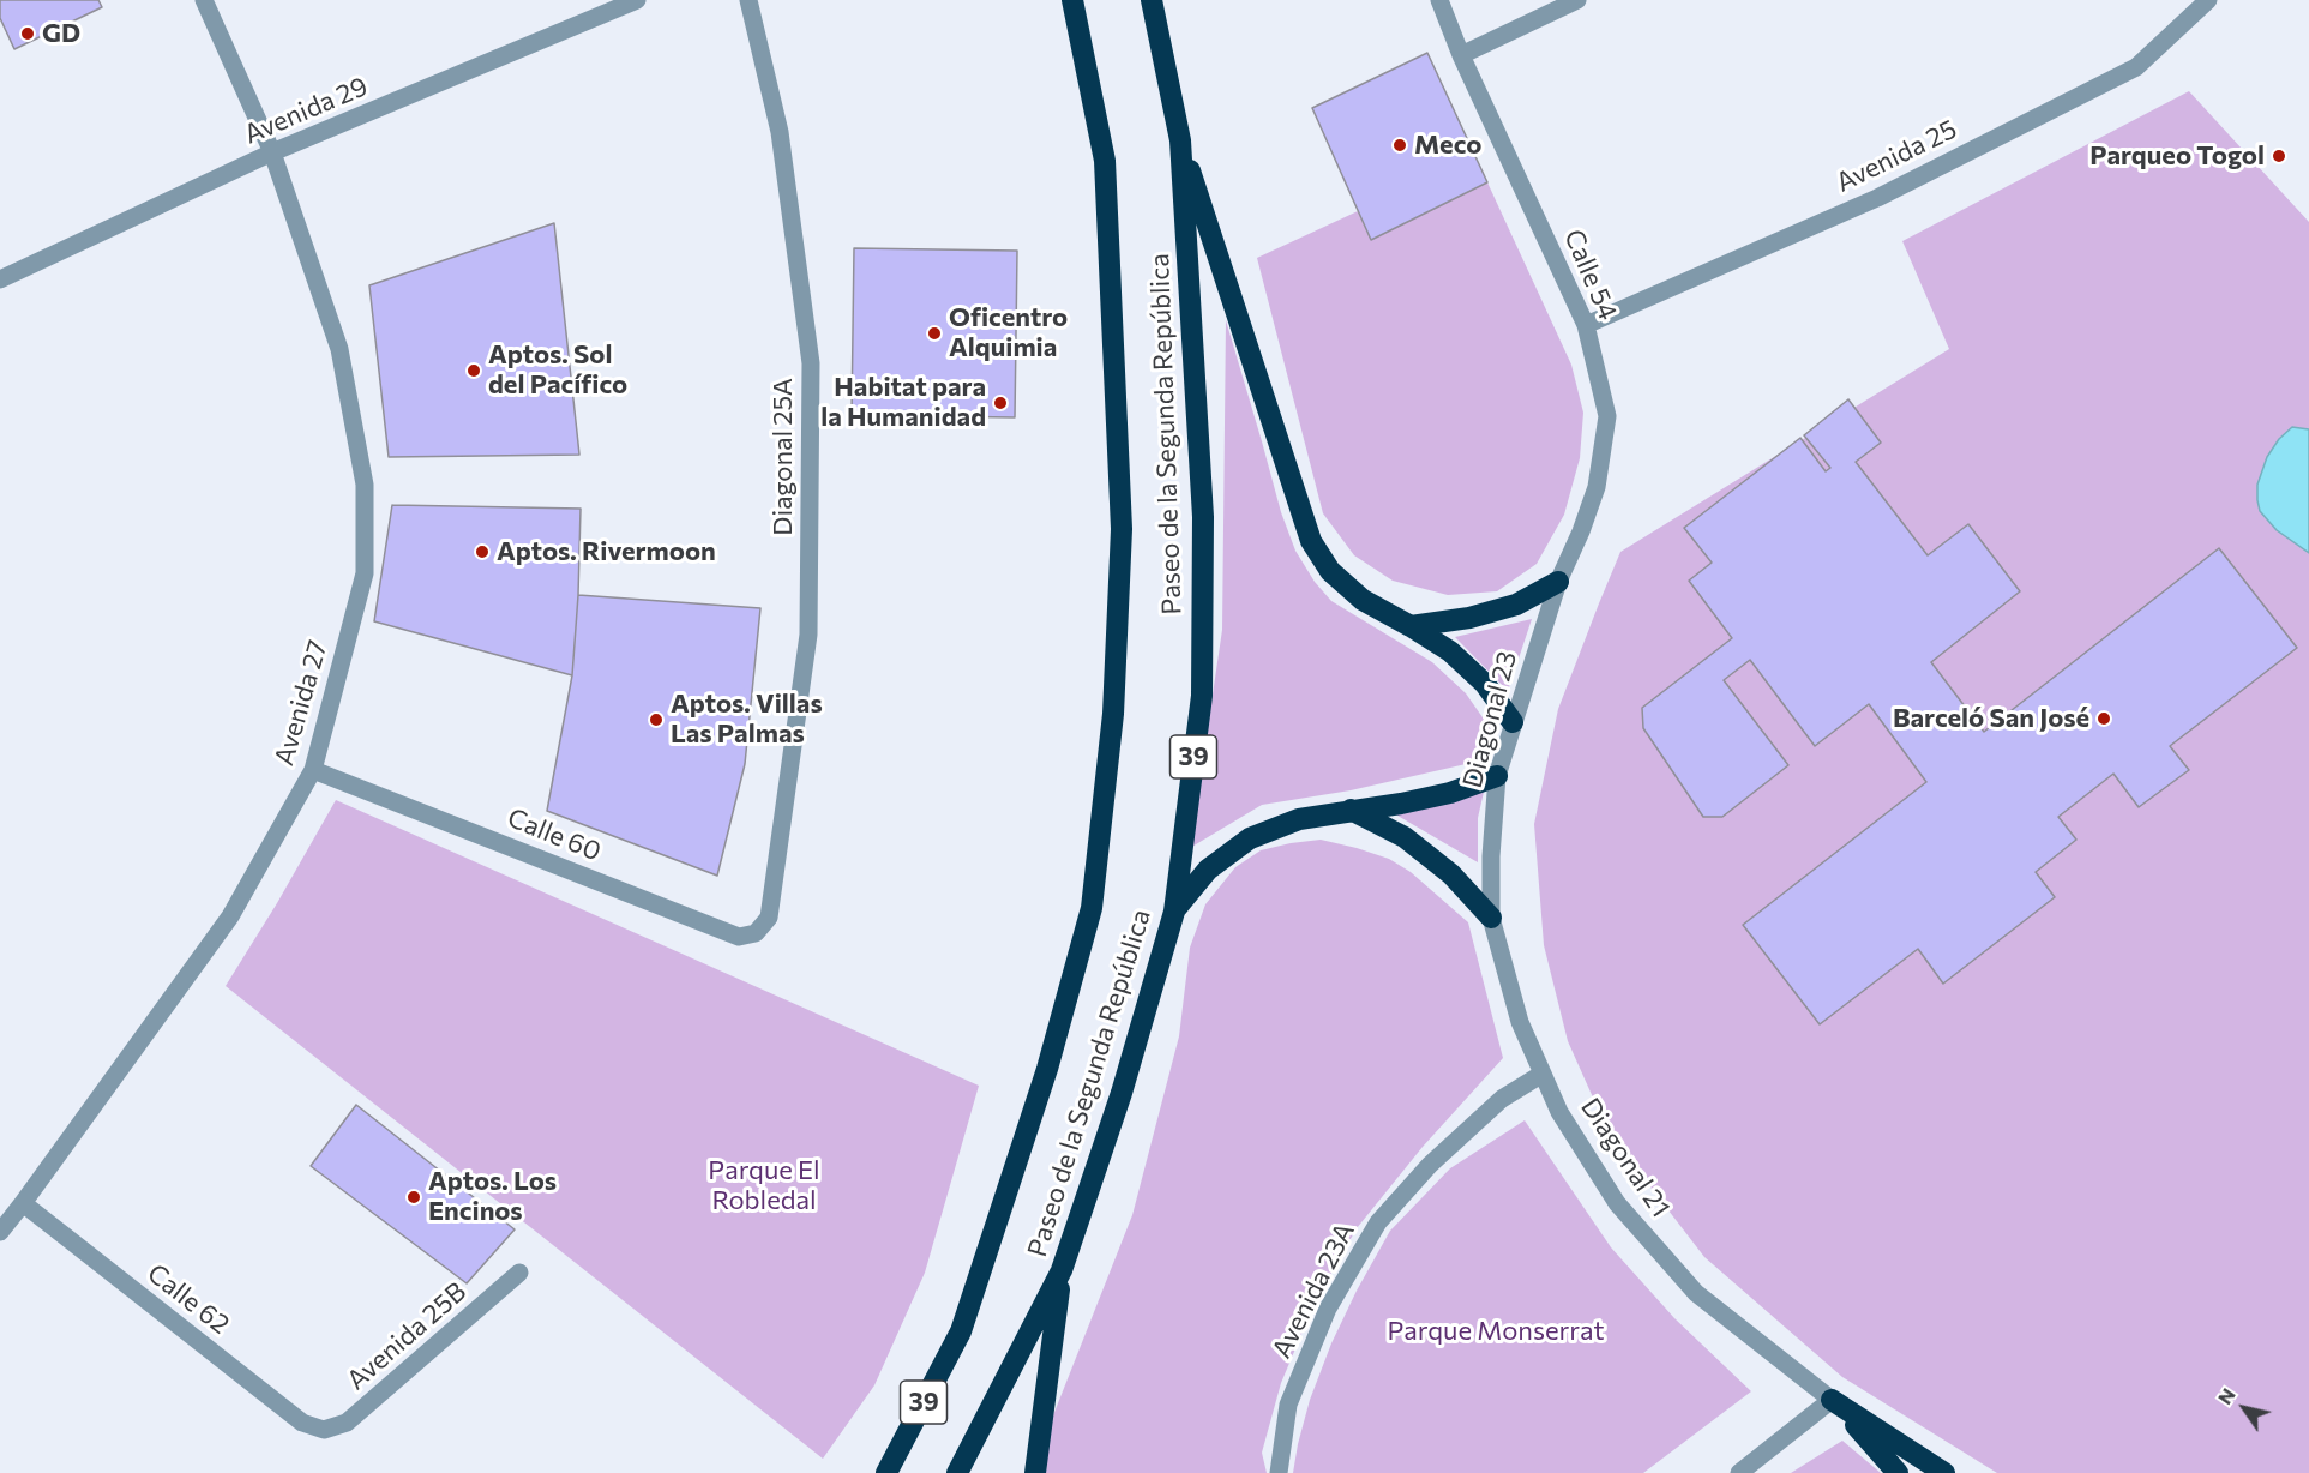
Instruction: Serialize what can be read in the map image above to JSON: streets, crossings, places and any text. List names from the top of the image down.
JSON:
{
  "streets": {
    "highway": ["Paseo de la Segunda República", "39"],
    "street": [
      "Avenida 29",
      "Avenida 25",
      "Calle 54",
      "Diagonal 25A",
      "Avenida 27",
      "Diagonal 23",
      "Calle 60",
      "Diagonal 21",
      "Avenida 23A",
      "Calle 62",
      "Avenida 25B"
    ]
  },
  "crossings": [
    ["Avenida 29", "Avenida 27"],
    ["Avenida 25", "Calle 54"],
    ["Calle 54", "Diagonal 23"],
    ["Diagonal 25A", "Calle 60"],
    ["Avenida 27", "Calle 60"],
    ["Avenida 27", "Calle 62"],
    ["Diagonal 23", "Diagonal 21"],
    ["Diagonal 21", "Avenida 23A"],
    ["Calle 62", "Avenida 25B"]
  ],
  "parks": ["Parque El Robledal", "Parque Monserrat"],
  "places": [
    "GD",
    "Meco",
    "Parqueo Togol",
    "Oficentro Alquimia",
    "Aptos. Sol del Pacífico",
    "Habitat para la Humanidad",
    "Aptos. Rivermoon",
    "Barceló San José",
    "Aptos. Villas Las Palmas",
    "Aptos. Los Encinos"
  ],
  "north": "top left"
}
